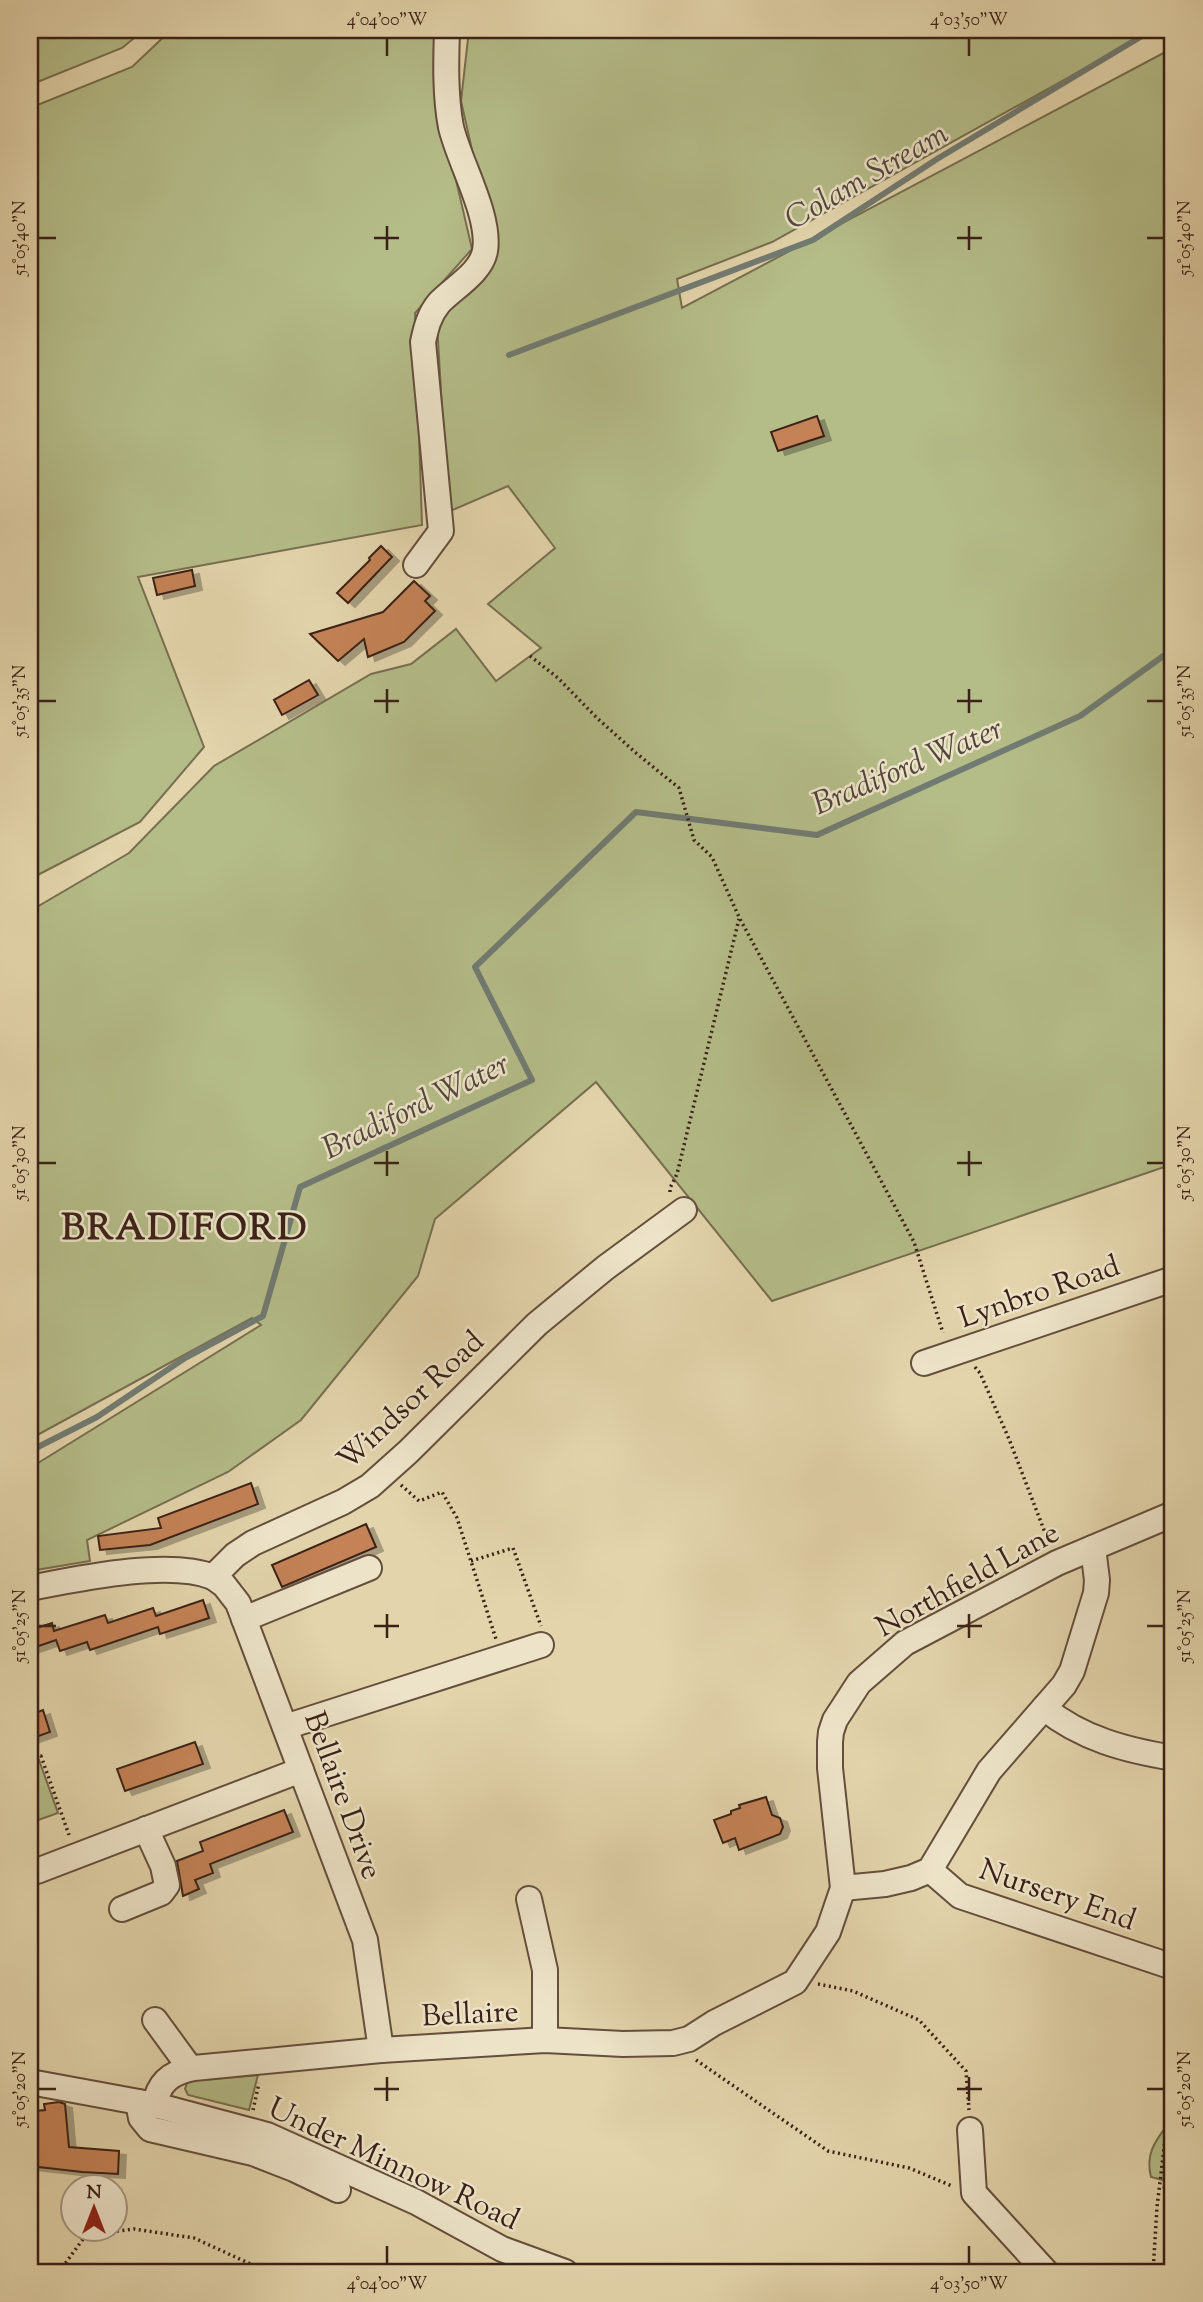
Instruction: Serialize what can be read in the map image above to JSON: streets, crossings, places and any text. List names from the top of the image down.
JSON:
{
  "streets": {
    "street": [
      "Lynbro Road",
      "Windsor Road",
      "Northfield Lane",
      "Bellaire Drive",
      "Nursery End",
      "Bellaire",
      "Under Minnow Road"
    ]
  },
  "crossings": [
    ["Windsor Road", "Bellaire Drive"],
    ["Northfield Lane", "Bellaire"],
    ["Bellaire Drive", "Bellaire"],
    ["Bellaire", "Under Minnow Road"]
  ],
  "districts": ["BRADIFORD"],
  "water": ["Colam Stream", "Bradiford Water"],
  "north": "top",
  "coordinates": [
    "4°04'00\"W",
    "4°03'50\"W",
    "51°05'40\"N",
    "51°05'35\"N",
    "51°05'30\"N",
    "51°05'25\"N",
    "51°05'20\"N"
  ]
}
